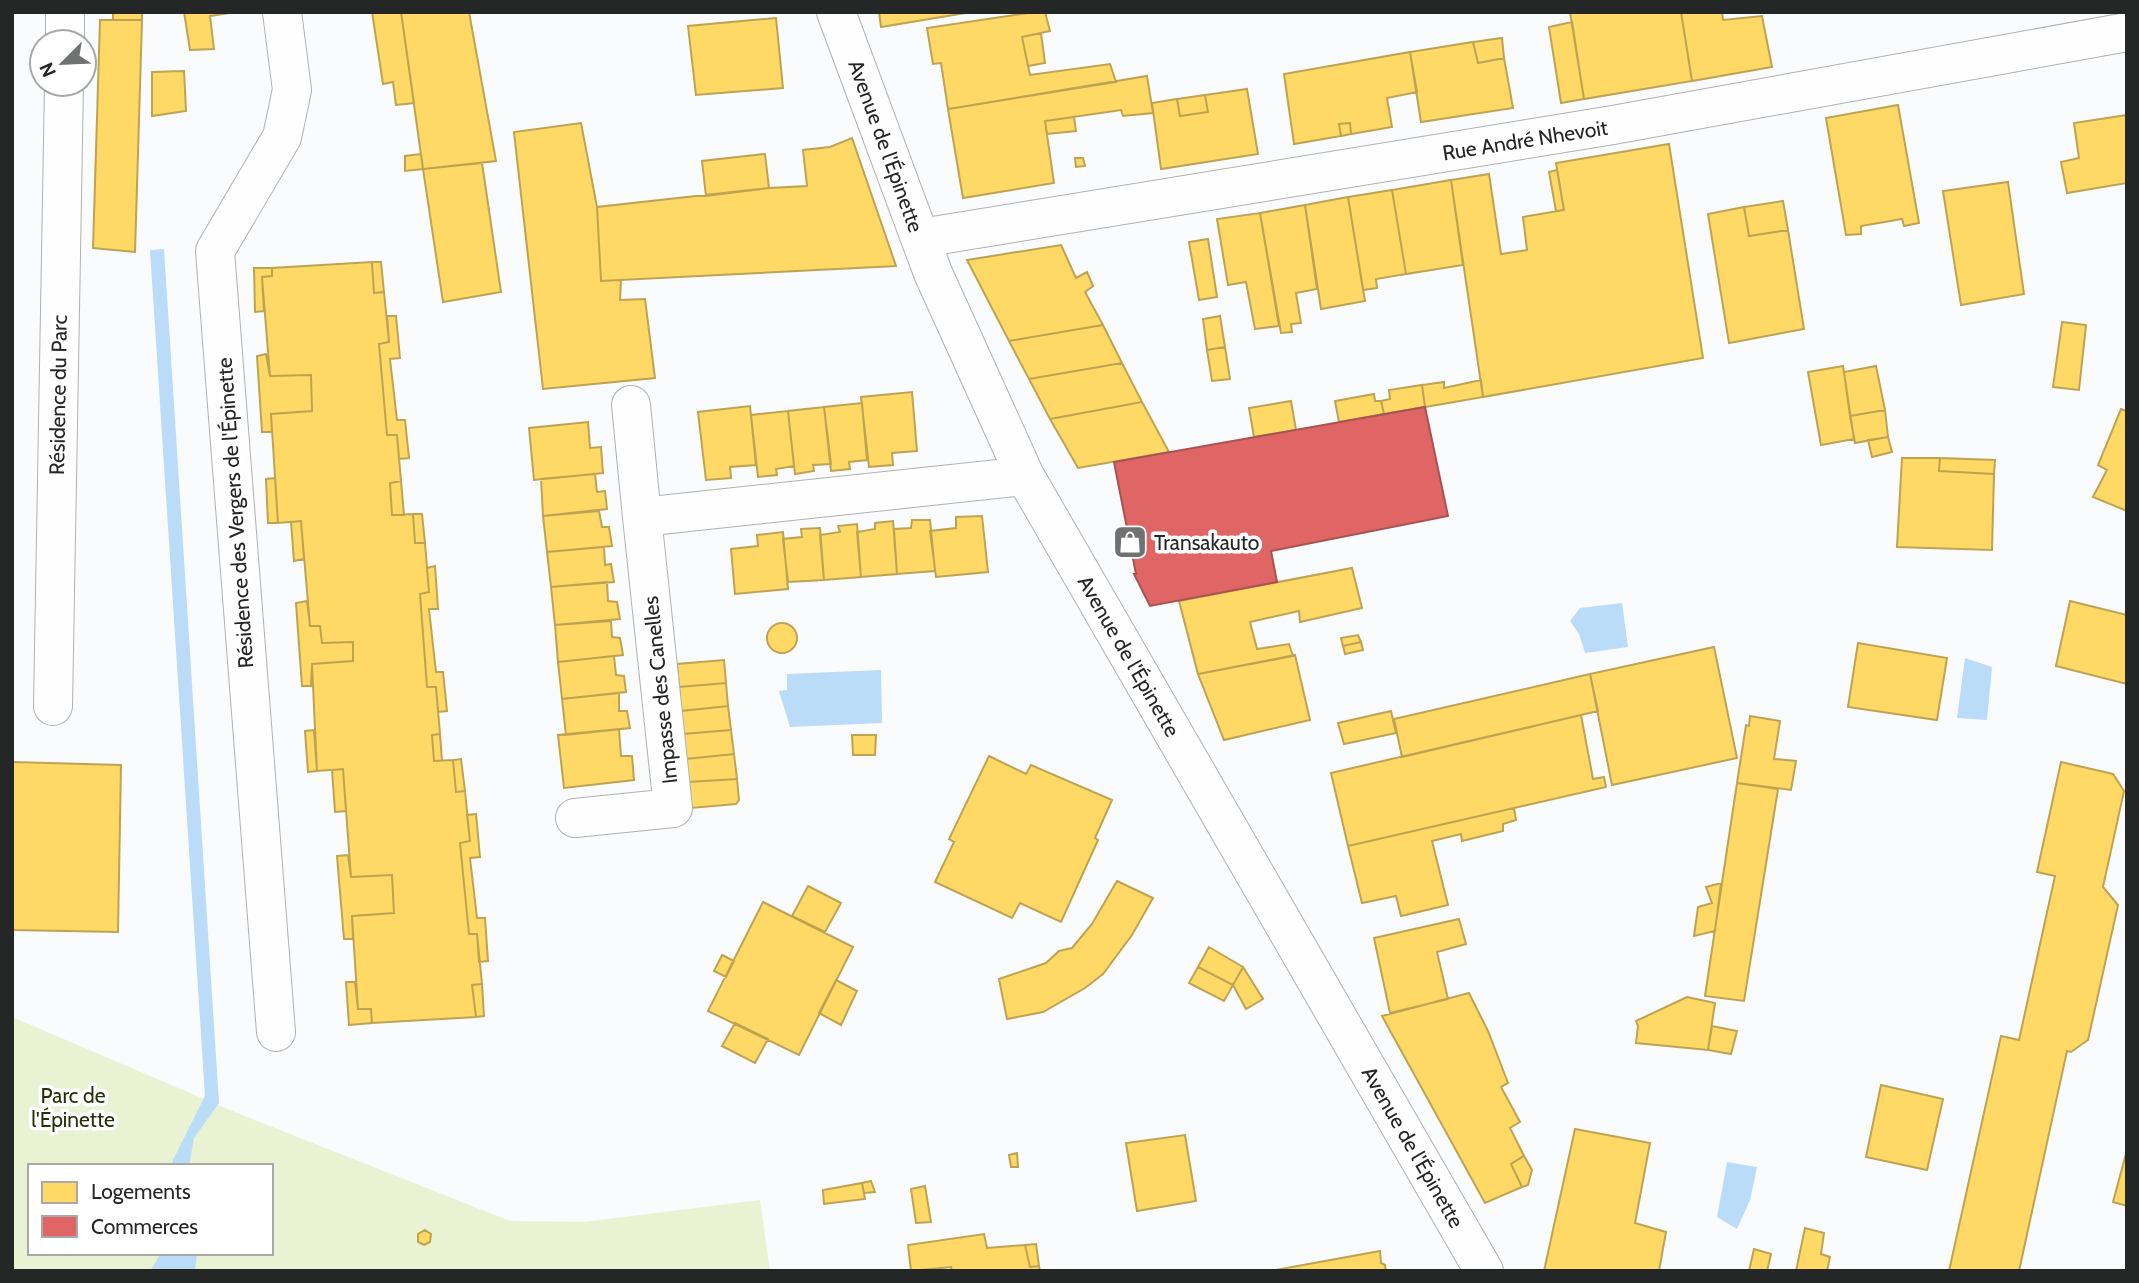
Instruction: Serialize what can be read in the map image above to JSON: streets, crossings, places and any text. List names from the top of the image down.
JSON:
{
  "streets": {
    "street": [
      "Rue André Nhevoit",
      "Avenue de l'Épinette",
      "Résidence du Parc",
      "Résidence des Vergers de l'Épinette",
      "Impasse des Canelles"
    ]
  },
  "crossings": [
    ["Rue André Nhevoit", "Avenue de l'Épinette"]
  ],
  "parks": ["Parc de l'Épinette"],
  "places": {
    "shop": ["Transakauto"]
  },
  "legend": ["Logements", "Commerces"],
  "north": "bottom left"
}
